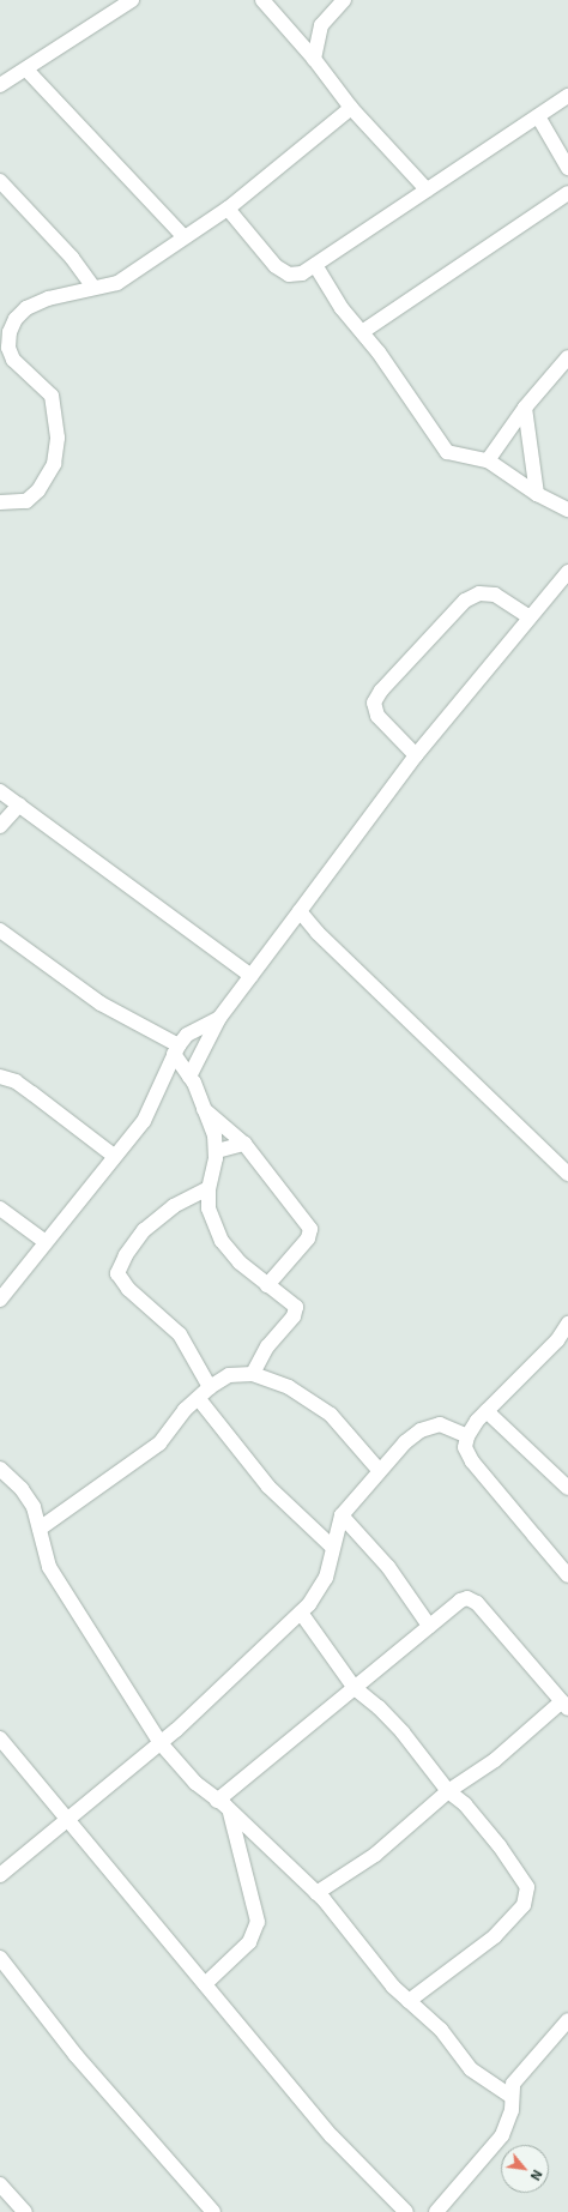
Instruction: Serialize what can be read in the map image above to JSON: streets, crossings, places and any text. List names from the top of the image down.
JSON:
{
  "north": "bottom right"
}
